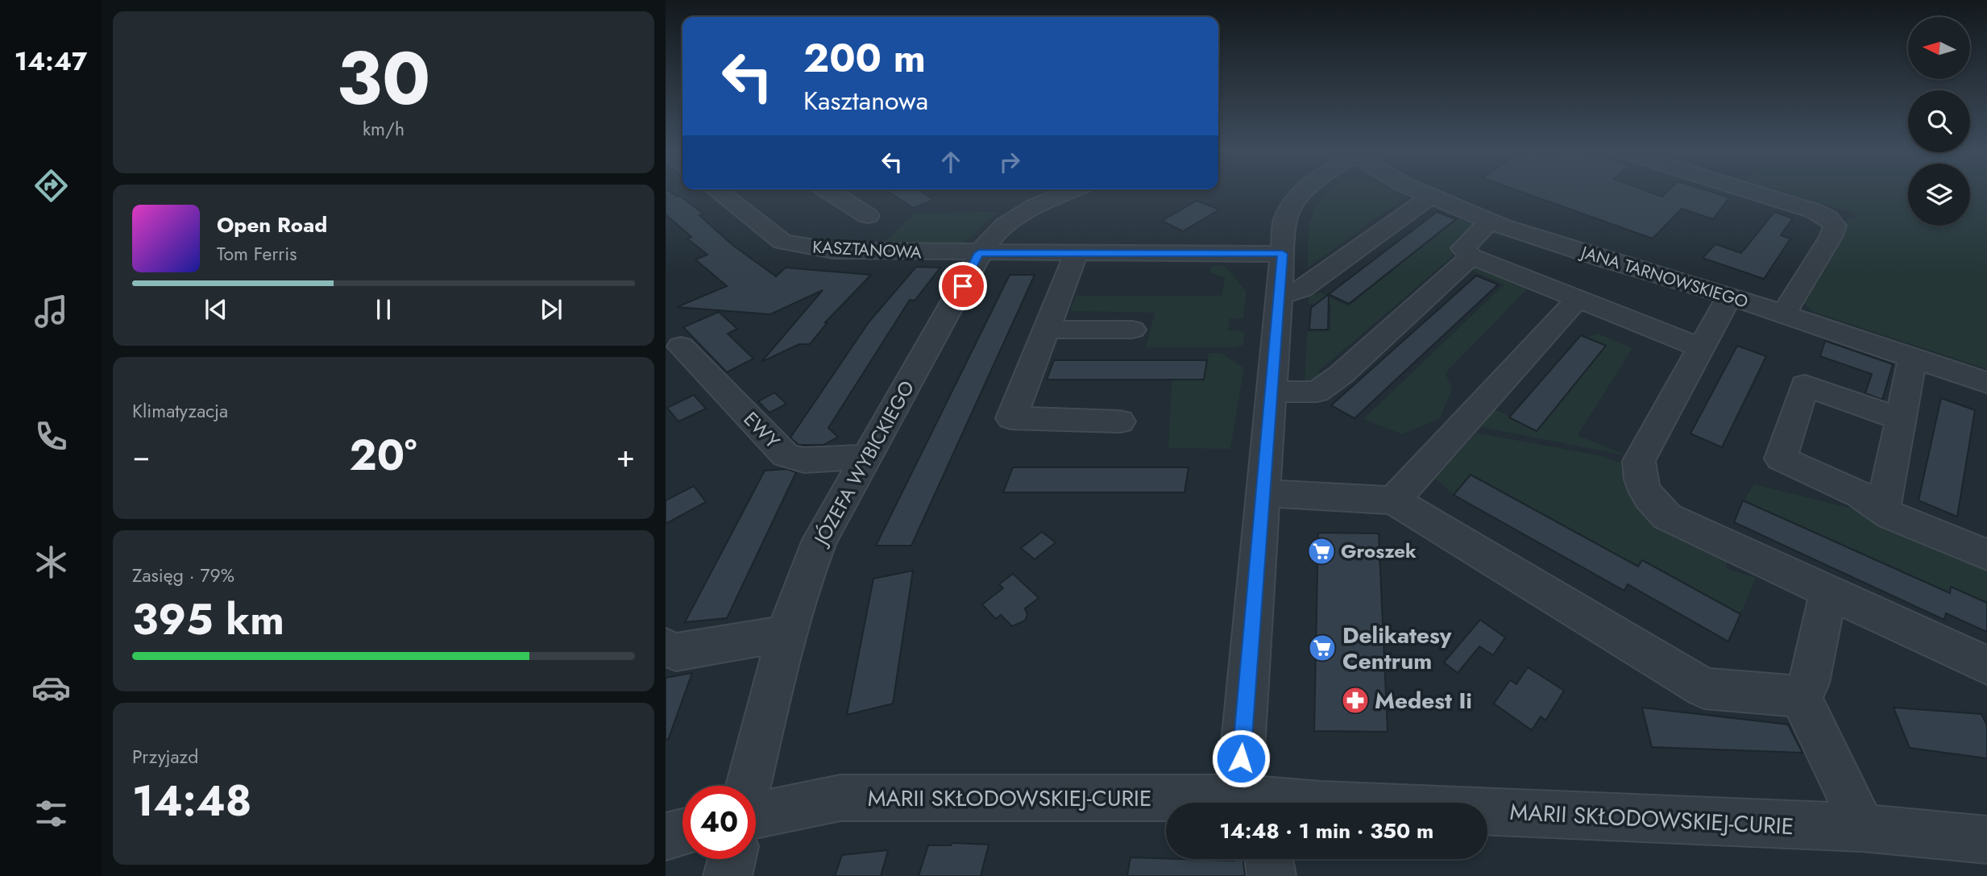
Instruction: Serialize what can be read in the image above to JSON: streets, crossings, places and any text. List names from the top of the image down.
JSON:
{
  "streets": {
    "street": [
      "KASZTANOWA",
      "JANA TARNOWSKIEGO",
      "EWY",
      "JÓZEFA WYBICKIEGO",
      "MARII SKŁODOWSKIEJ-CURIE"
    ]
  },
  "crossings": [
    ["KASZTANOWA", "JÓZEFA WYBICKIEGO"],
    ["EWY", "JÓZEFA WYBICKIEGO"]
  ],
  "places": {
    "supermarket": ["Groszek", "Delikatesy Centrum"],
    "pharmacy": ["Medest Ii"]
  },
  "north": "left",
  "page": {
    "tabs": "14:47",
    "tile": [
      ["30", "km/h"],
      "Klimatyzacja",
      ["Zasięg · 79%", "395 km"],
      ["Przyjazd", "14:48"]
    ],
    "turn": ["200 m", "Kasztanowa"],
    "song": ["Open Road", "Tom Ferris"],
    "heat": ["−", "20°", "+"],
    "limit": "40",
    "trip": "14:48 · 1 min · 350 m"
  }
}
